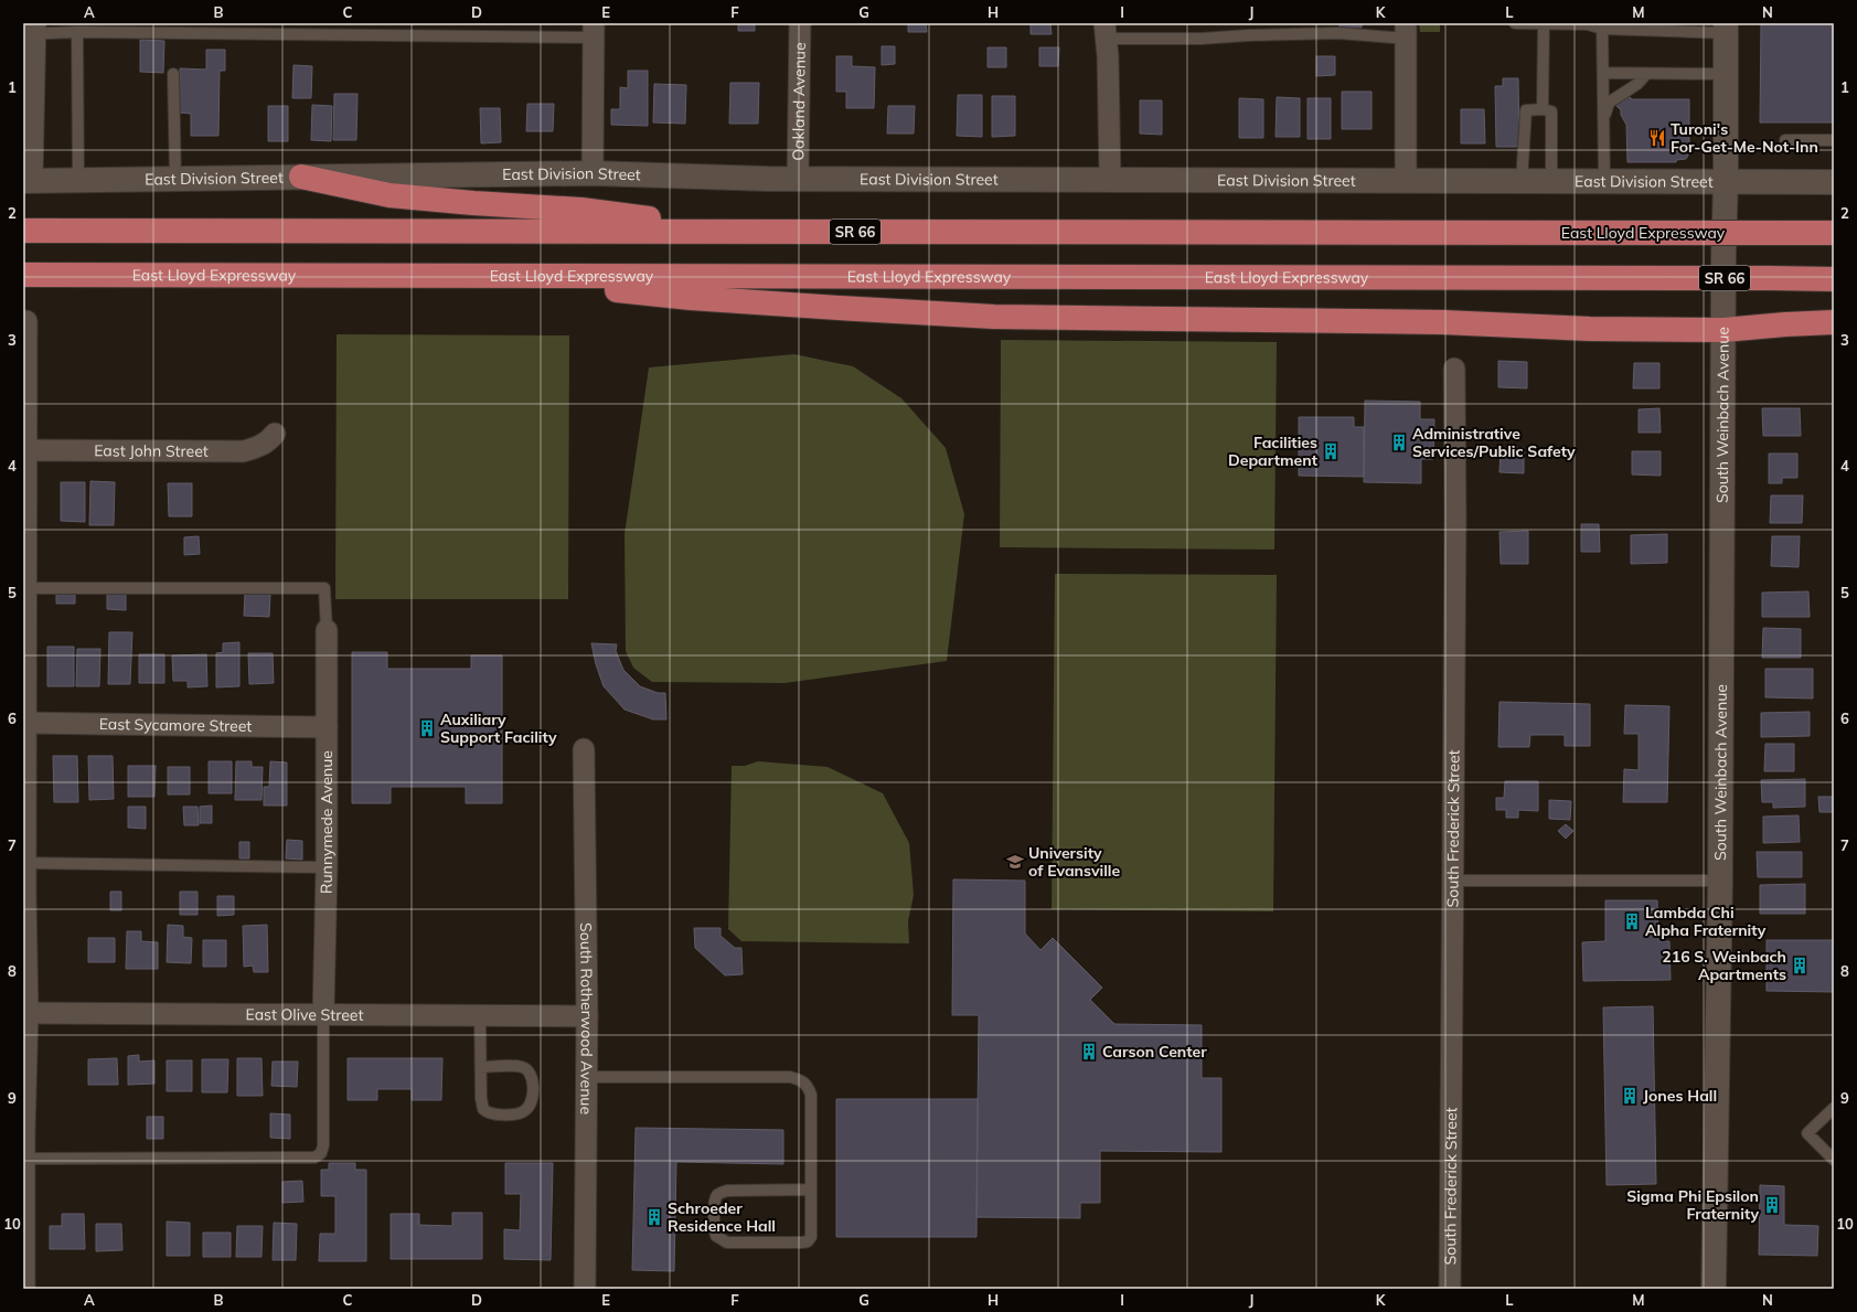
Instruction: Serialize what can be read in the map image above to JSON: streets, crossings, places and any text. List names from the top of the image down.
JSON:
{
  "streets": {
    "highway": ["SR 66", "East Lloyd Expressway"],
    "street": [
      "Oakland Avenue",
      "East Division Street",
      "South Weinbach Avenue",
      "East John Street",
      "East Sycamore Street",
      "Runnymede Avenue",
      "South Frederick Street",
      "East Olive Street",
      "South Rotherwood Avenue"
    ]
  },
  "crossings": [
    ["Oakland Avenue", "East Division Street"],
    ["East Division Street", "South Weinbach Avenue"],
    ["East Sycamore Street", "Runnymede Avenue"],
    ["Runnymede Avenue", "East Olive Street"],
    ["East Olive Street", "South Rotherwood Avenue"]
  ],
  "places": {
    "restaurant": ["Turoni's For-Get-Me-Not-Inn"],
    "building": [
      "Administrative Services/Public Safety",
      "Facilities Department",
      "Auxiliary Support Facility",
      "Lambda Chi Alpha Fraternity",
      "216 S. Weinbach Apartments",
      "Carson Center",
      "Jones Hall",
      "Sigma Phi Epsilon Fraternity",
      "Schroeder Residence Hall"
    ],
    "school or university": ["University of Evansville"]
  },
  "grid": {
    "columns": [
      "A",
      "B",
      "C",
      "D",
      "E",
      "F",
      "G",
      "H",
      "I",
      "J",
      "K",
      "L",
      "M",
      "N"
    ],
    "rows": [
      "1",
      "2",
      "3",
      "4",
      "5",
      "6",
      "7",
      "8",
      "9",
      "10"
    ]
  }
}
